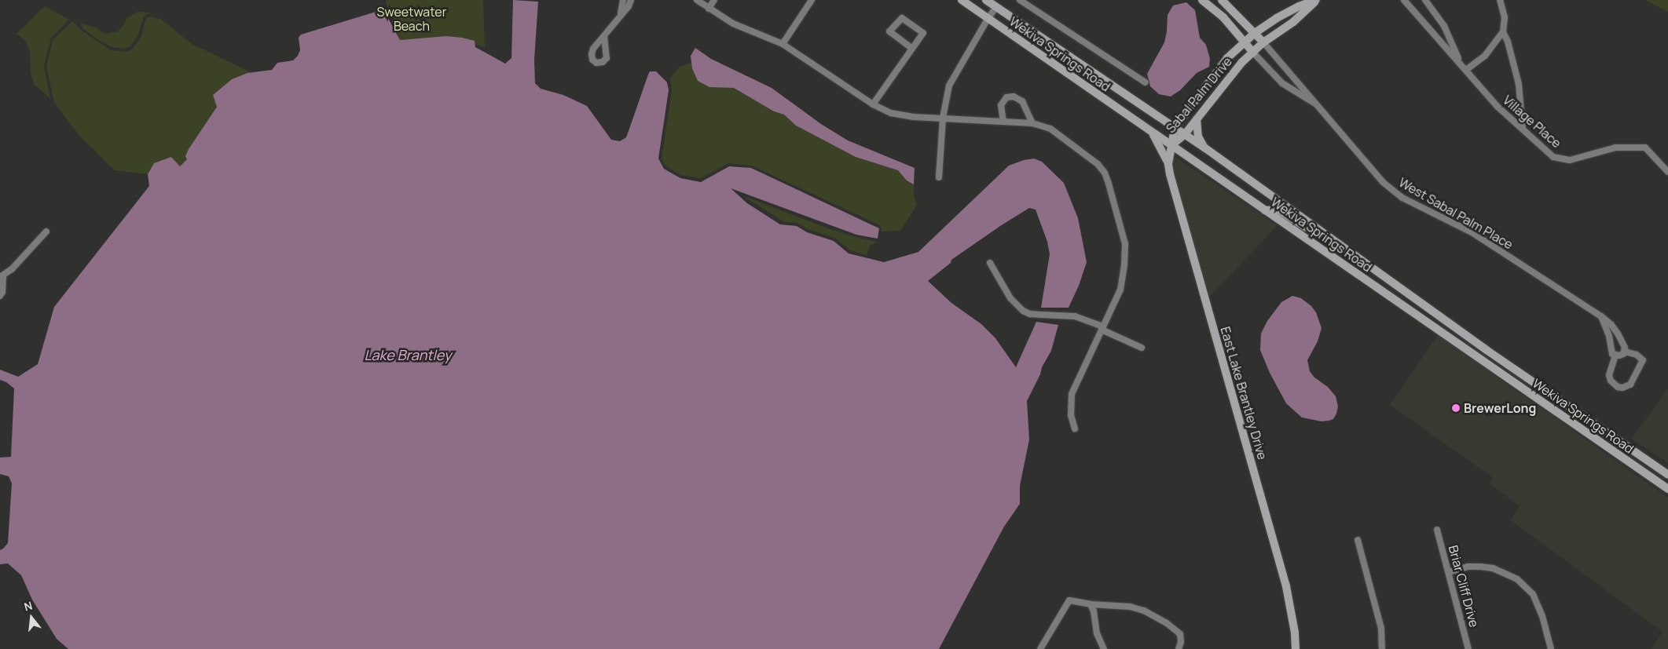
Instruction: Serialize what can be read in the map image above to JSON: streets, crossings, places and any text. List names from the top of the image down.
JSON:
{
  "streets": {
    "main road": ["Wekiva Springs Road", "Sabal Palm Drive", "East Lake Brantley Drive"],
    "street": ["Village Place", "West Sabal Palm Place", "Briar Cliff Drive"]
  },
  "crossings": [
    ["Wekiva Springs Road", "Sabal Palm Drive"],
    ["Wekiva Springs Road", "East Lake Brantley Drive"],
    ["Sabal Palm Drive", "West Sabal Palm Place"],
    ["Sabal Palm Drive", "East Lake Brantley Drive"]
  ],
  "water": ["Lake Brantley"],
  "parks": ["Sweetwater Beach"],
  "places": ["BrewerLong"],
  "north": "top"
}
